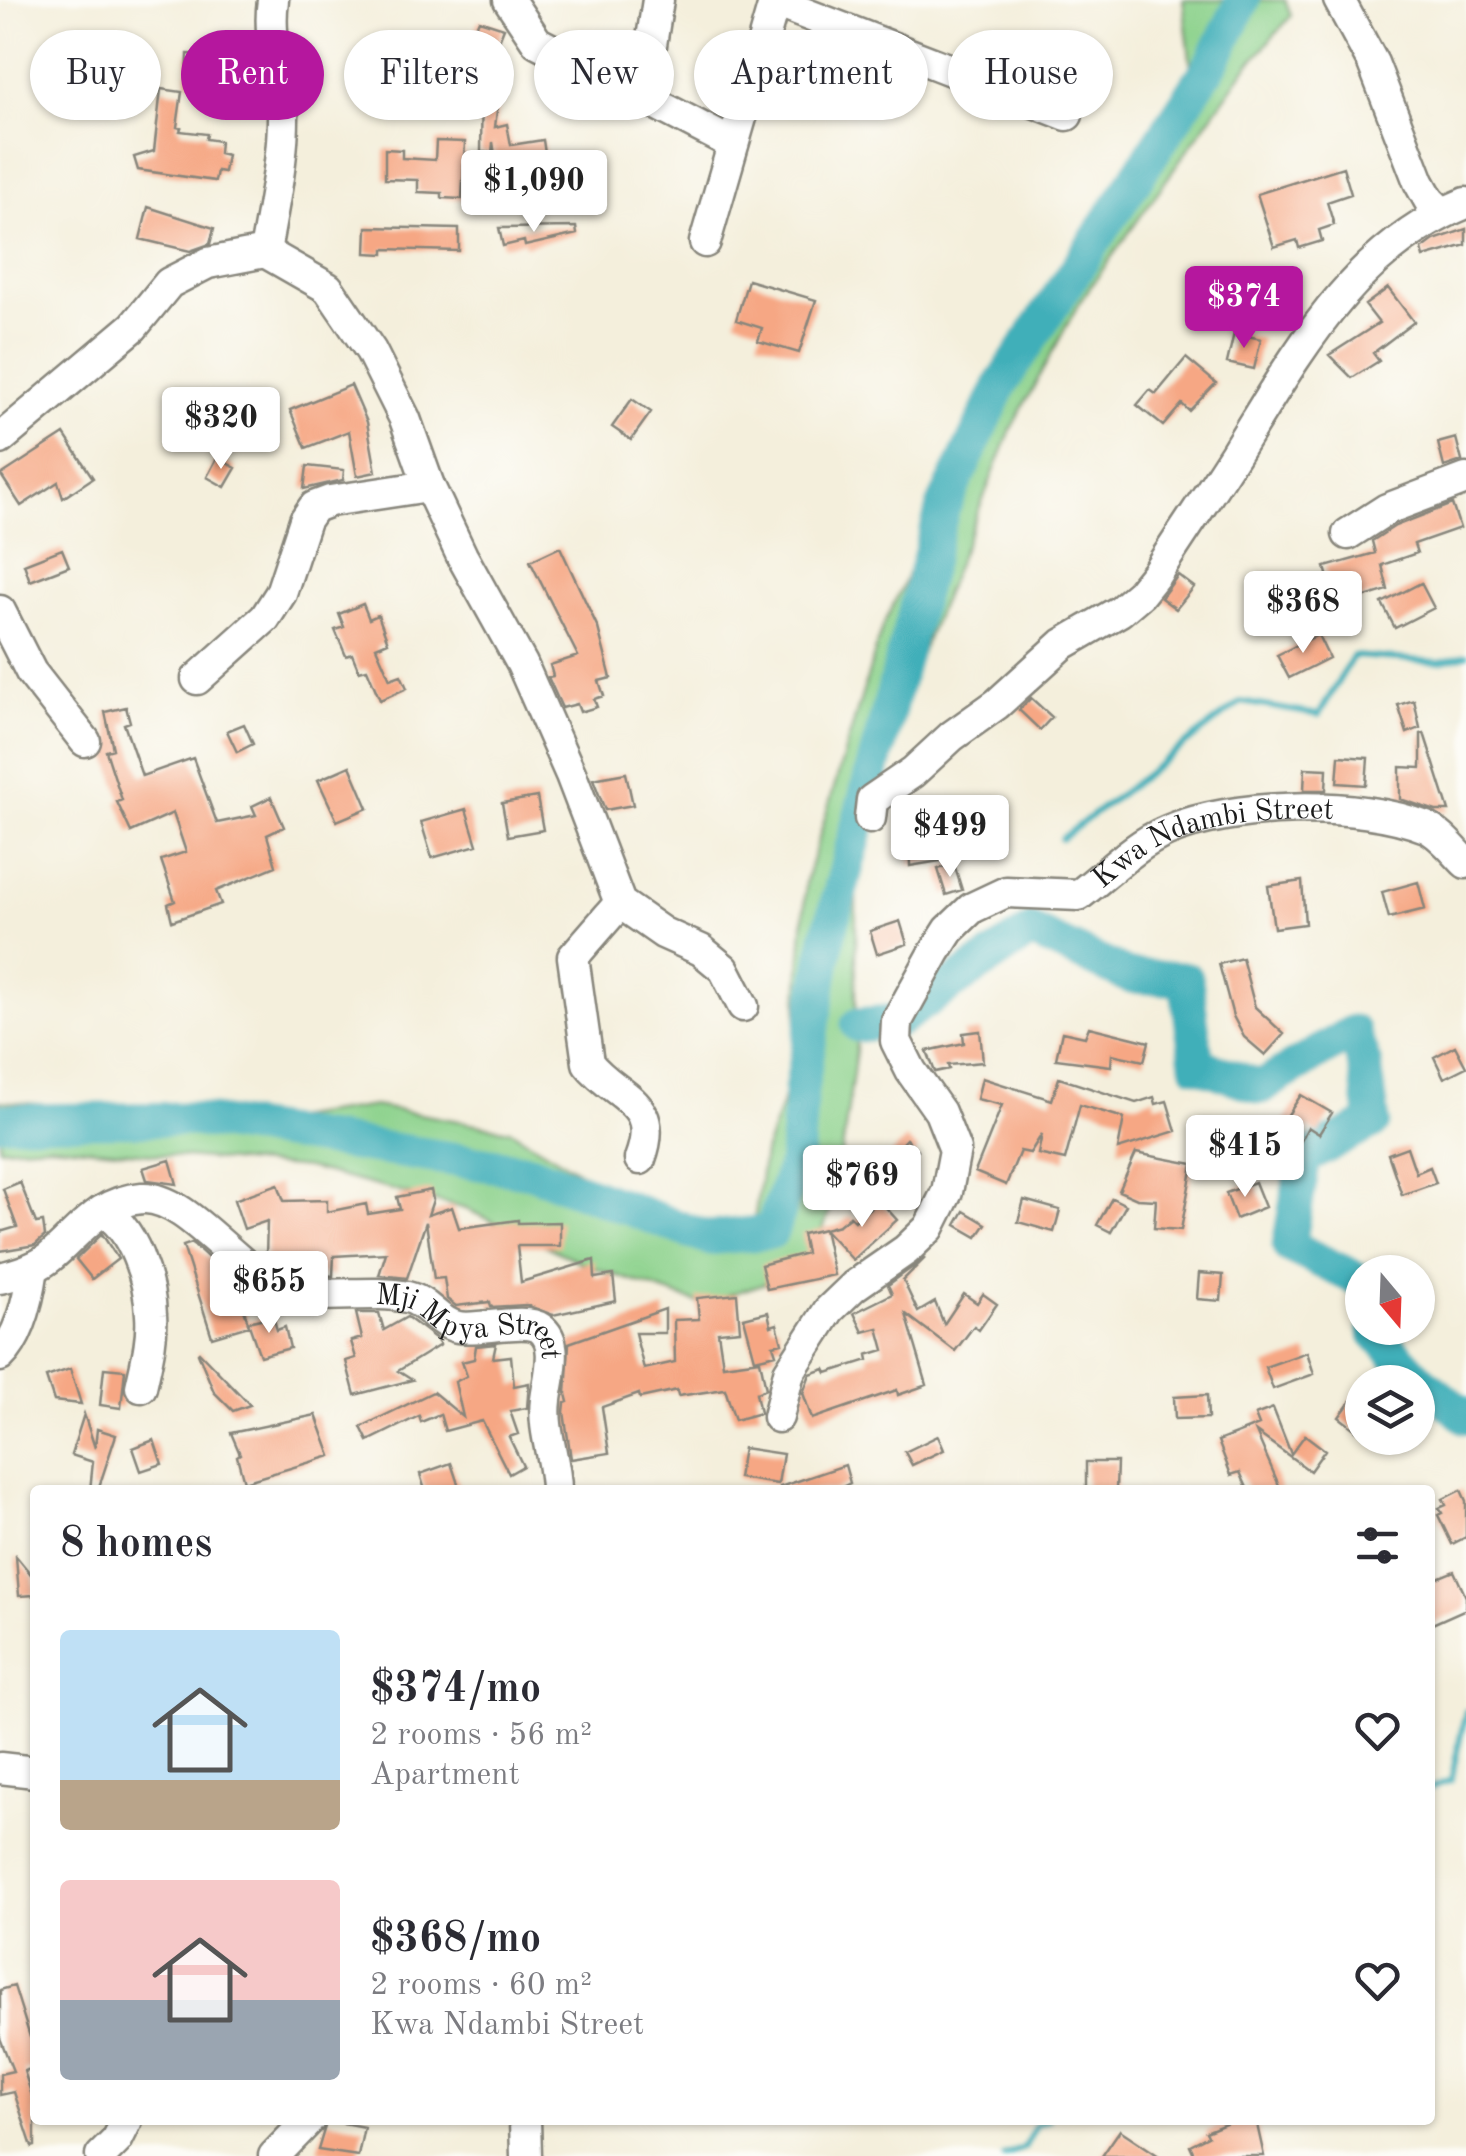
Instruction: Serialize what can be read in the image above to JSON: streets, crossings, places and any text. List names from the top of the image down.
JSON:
{
  "streets": {
    "street": ["Kwa Ndambi Street", "Mji Mpya Street"]
  },
  "north": "bottom",
  "page": {
    "chip": [
      "Buy",
      "Rent",
      "Filters",
      "New",
      "Apartment",
      "House"
    ],
    "price": [
      "$1,090",
      "$374",
      "$320",
      "$368",
      "$499",
      "$415",
      "$769",
      "$655"
    ],
    "heading": "8 homes",
    "list": [
      {
        "name": "$374/mo",
        "note": "2 rooms · 56 m² · Apartment"
      },
      {
        "name": "$368/mo",
        "note": "2 rooms · 60 m² · Kwa Ndambi Street"
      }
    ]
  }
}
